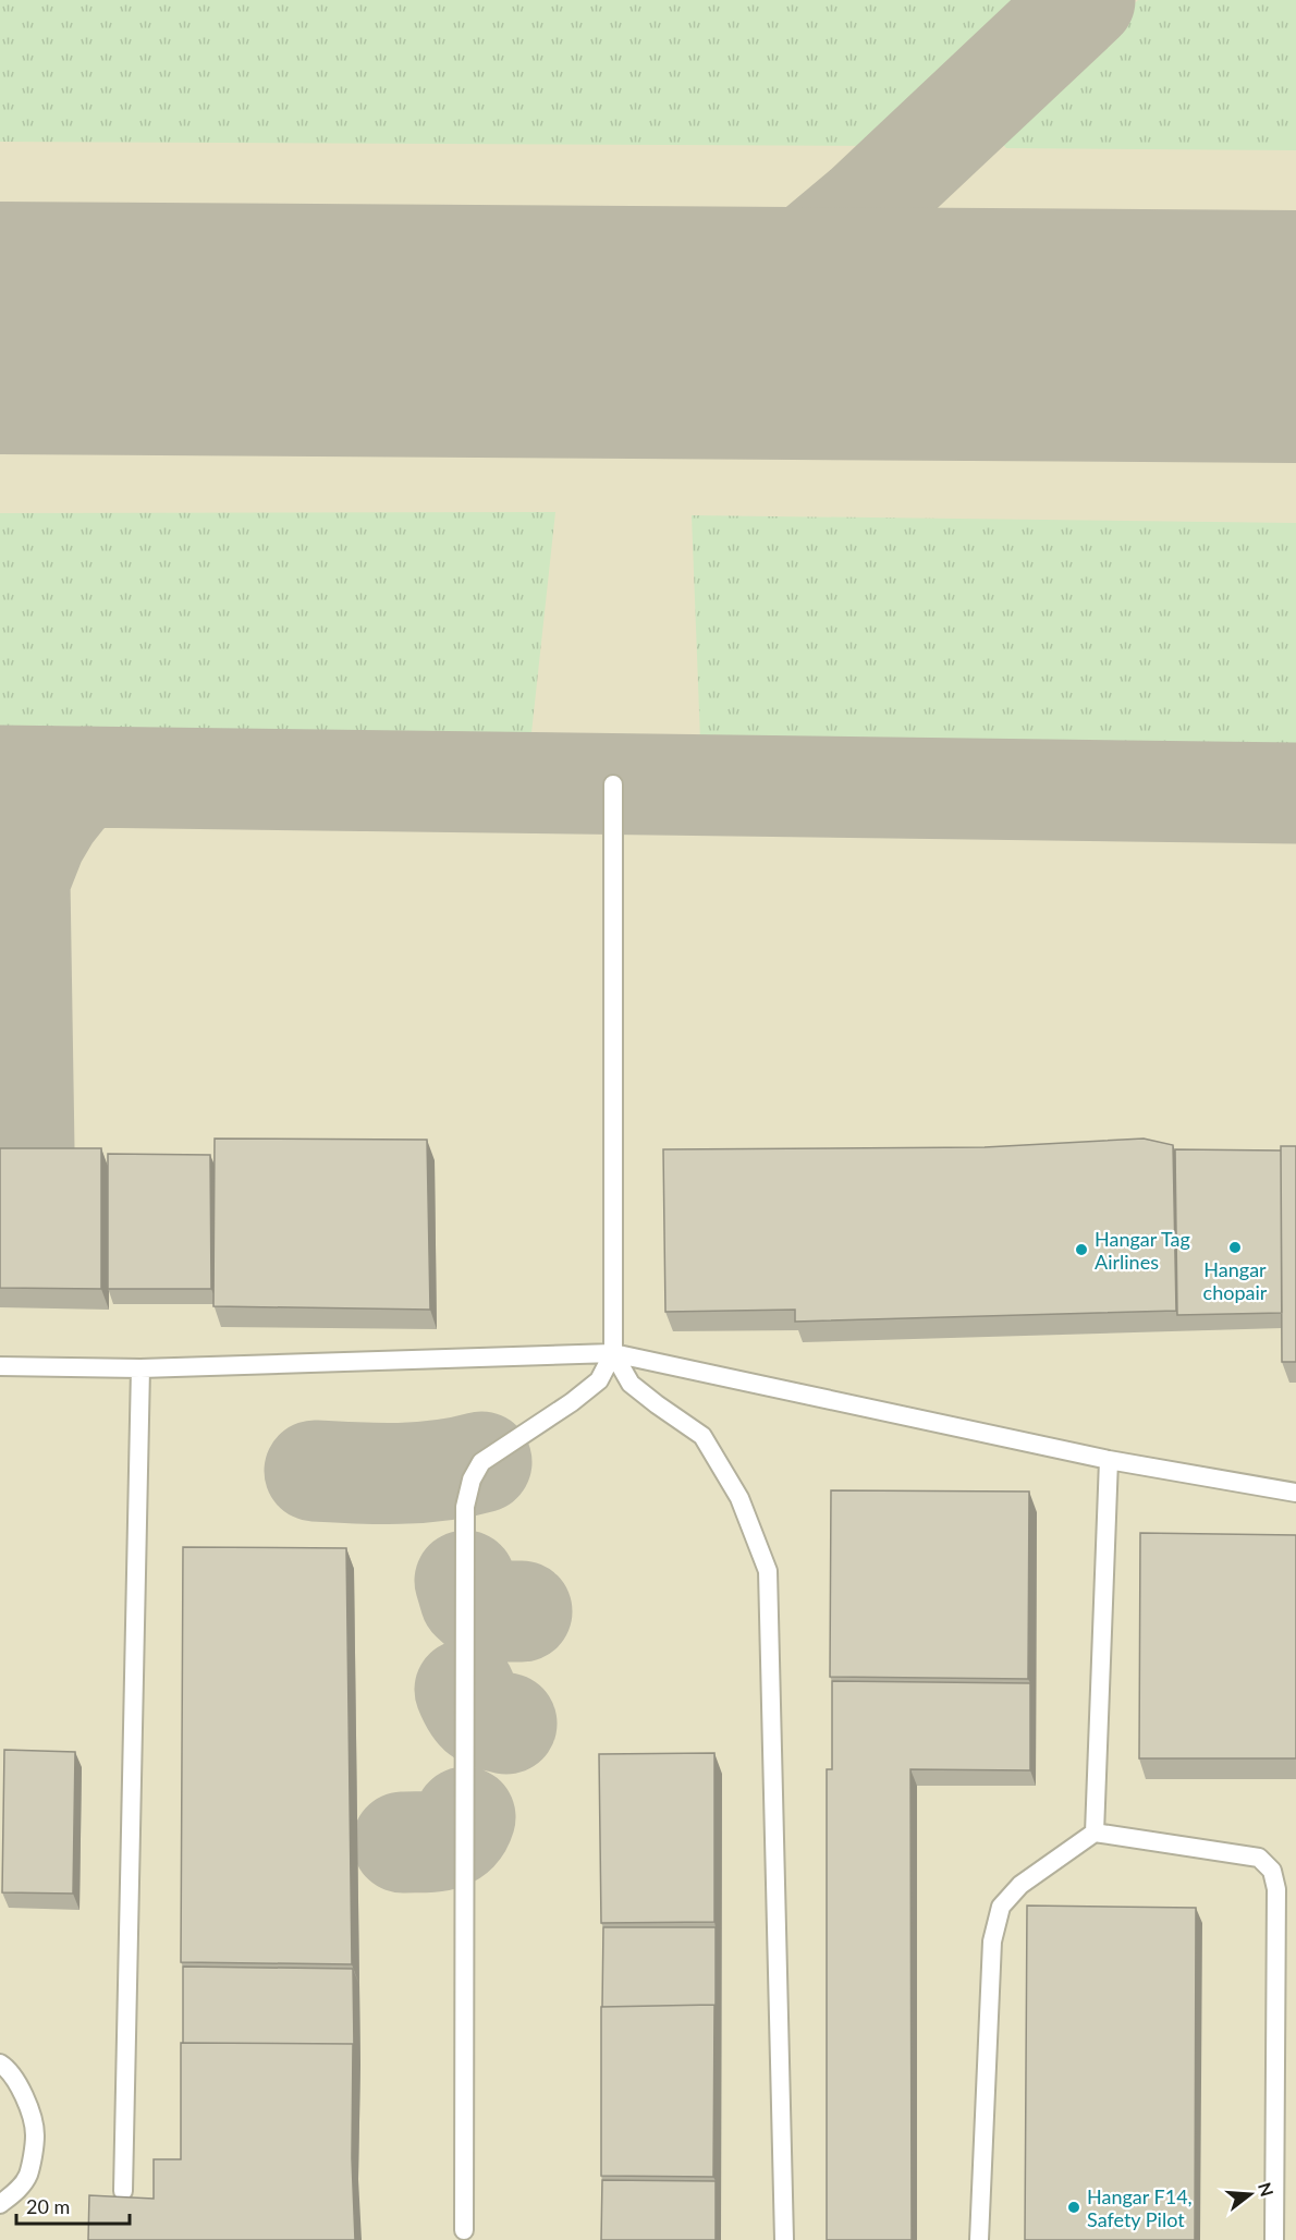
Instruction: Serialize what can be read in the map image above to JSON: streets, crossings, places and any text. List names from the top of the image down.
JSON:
{
  "places": ["Hangar chopair", "Hangar Tag Airlines", "Hangar F14, Safety Pilot"],
  "scale_bar": "20 m",
  "north": "right"
}
